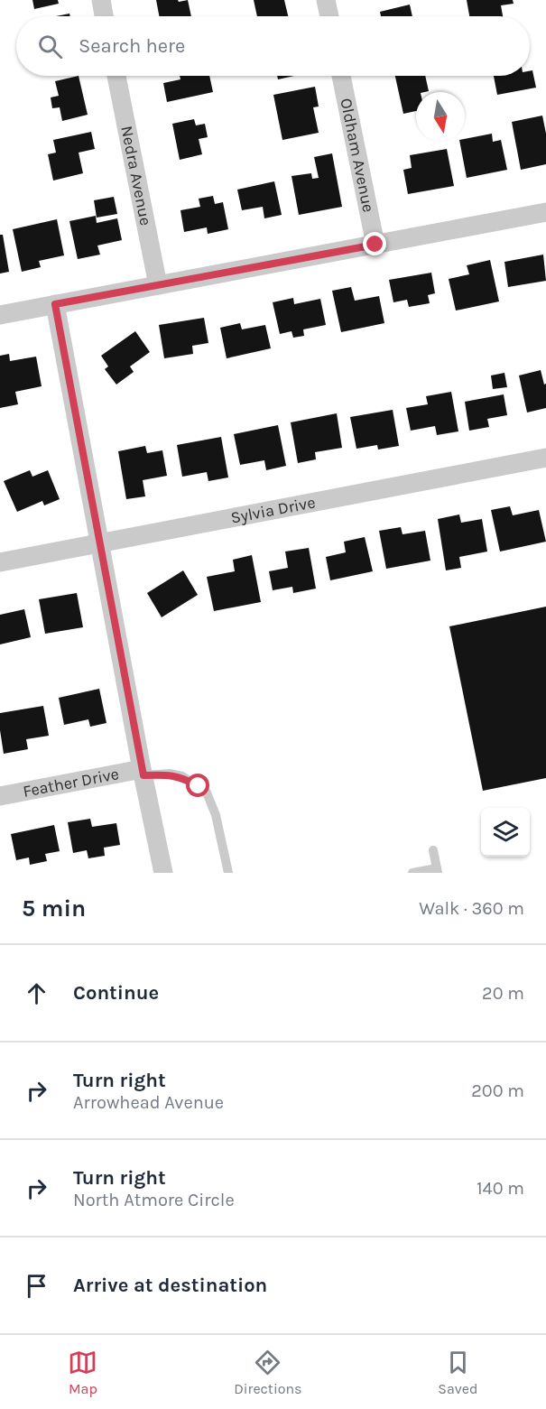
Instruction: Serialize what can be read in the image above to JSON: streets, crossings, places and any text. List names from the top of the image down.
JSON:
{
  "streets": {
    "street": [
      "Oldham Avenue",
      "Nedra Avenue",
      "Sylvia Drive",
      "Feather Drive"
    ]
  },
  "north": "bottom",
  "page": {
    "search": "Search here",
    "heading": ["5 min", "Walk · 360 m"],
    "list": [
      ["Continue", "20 m"],
      ["Turn right", "Arrowhead Avenue", "200 m"],
      ["Turn right", "North Atmore Circle", "140 m"],
      "Arrive at destination"
    ],
    "nav": ["Map", "Directions", "Saved"]
  }
}
